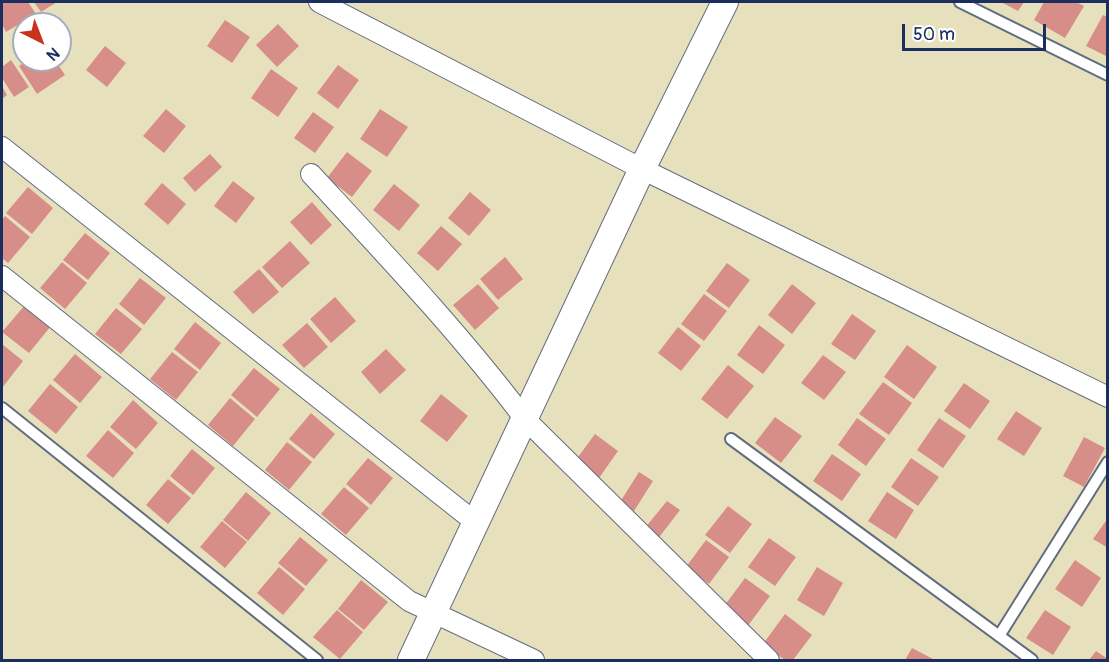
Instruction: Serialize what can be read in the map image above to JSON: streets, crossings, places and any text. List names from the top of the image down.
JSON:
{
  "scale_bar": "50 m",
  "north": "bottom right"
}
